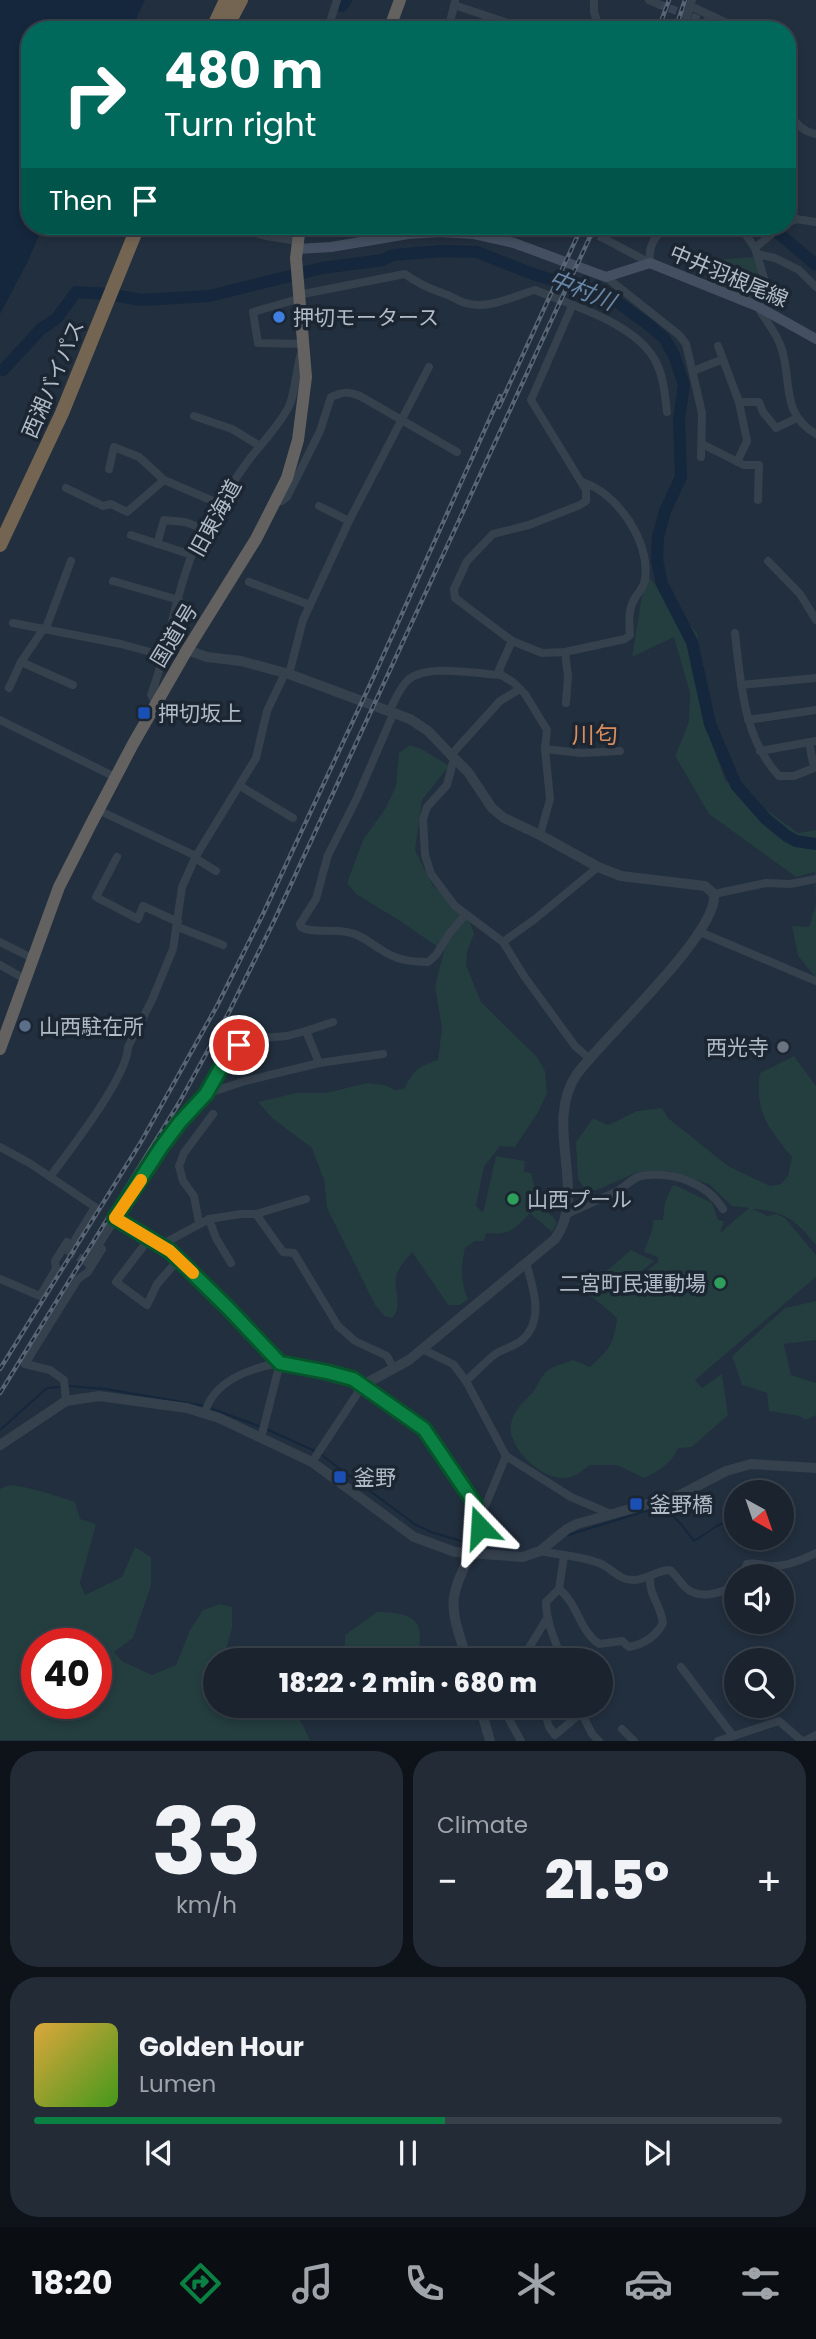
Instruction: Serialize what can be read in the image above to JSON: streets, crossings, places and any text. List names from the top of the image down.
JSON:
{
  "streets": {
    "highway": ["西湘バイパス", "国道1号"],
    "main road": ["中井羽根尾線"],
    "street": ["旧東海道"]
  },
  "crossings": [
    ["旧東海道", "国道1号"]
  ],
  "districts": ["川匂"],
  "water": ["中村川"],
  "places": {
    "other": [
      "押切モータース",
      "山西駐在所",
      "西光寺",
      "山西プール",
      "二宮町民運動場"
    ],
    "transit": ["押切坂上", "釜野", "釜野橋"]
  },
  "north": "bottom right",
  "page": {
    "turn": ["480 m", "Turn right"],
    "then": "Then",
    "limit": "40",
    "trip": "18:22 · 2 min · 680 m",
    "tile": [
      ["33", "km/h"],
      "Climate"
    ],
    "heat": ["−", "21.5°", "+"],
    "song": ["Golden Hour", "Lumen"],
    "tabs": "18:20"
  }
}
